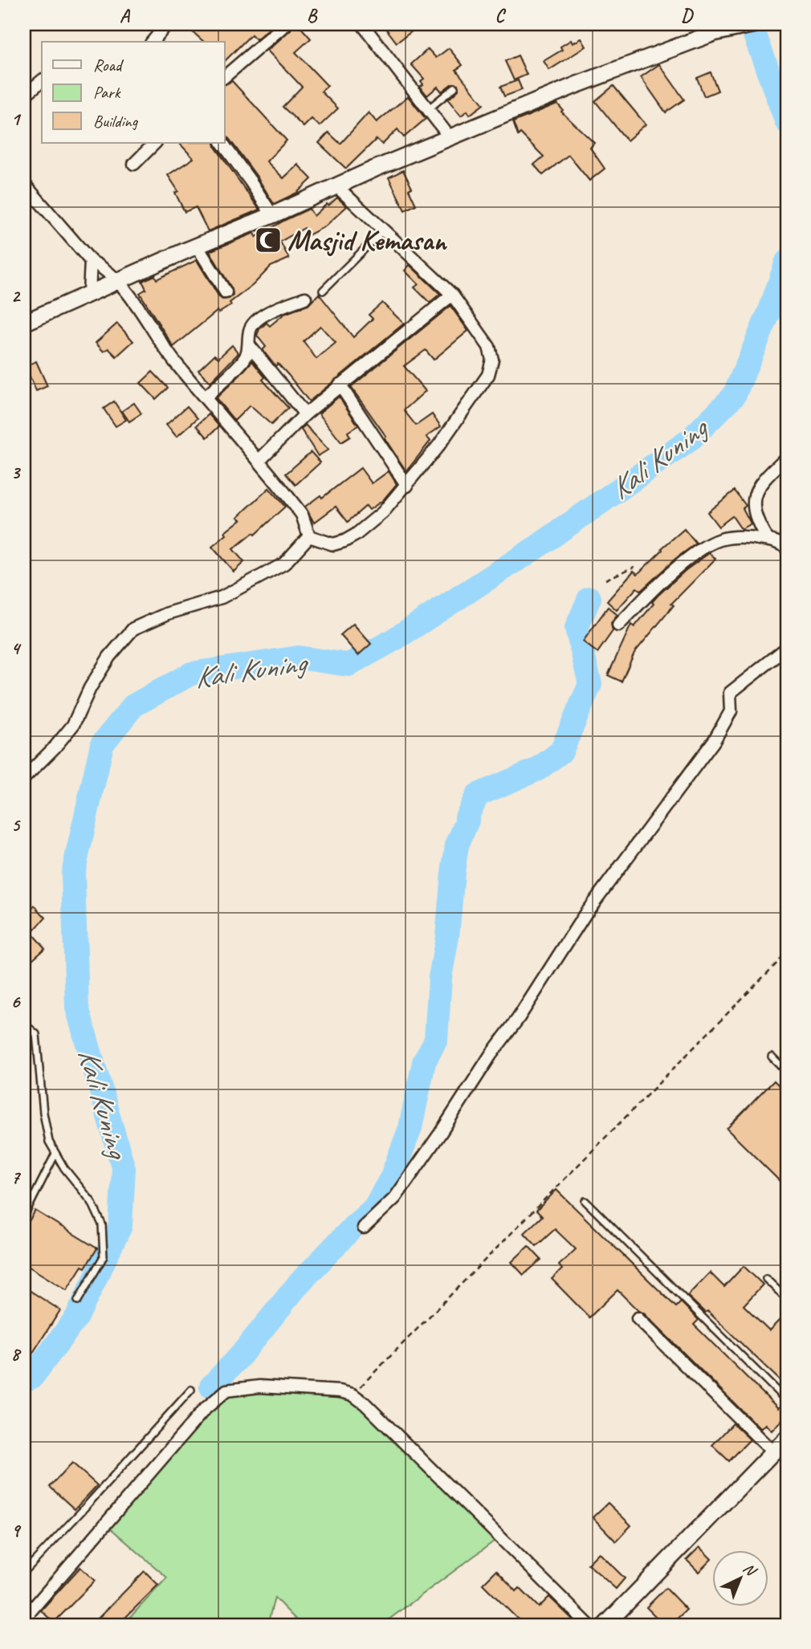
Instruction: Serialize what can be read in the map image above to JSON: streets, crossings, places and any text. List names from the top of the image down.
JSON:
{
  "water": ["Kali Kuning"],
  "places": {
    "mosque": ["Masjid Kemasan"]
  },
  "legend": ["Road", "Park", "Building"],
  "north": "top right",
  "grid": {
    "columns": [
      "A",
      "B",
      "C",
      "D"
    ],
    "rows": [
      "1",
      "2",
      "3",
      "4",
      "5",
      "6",
      "7",
      "8",
      "9"
    ]
  }
}
